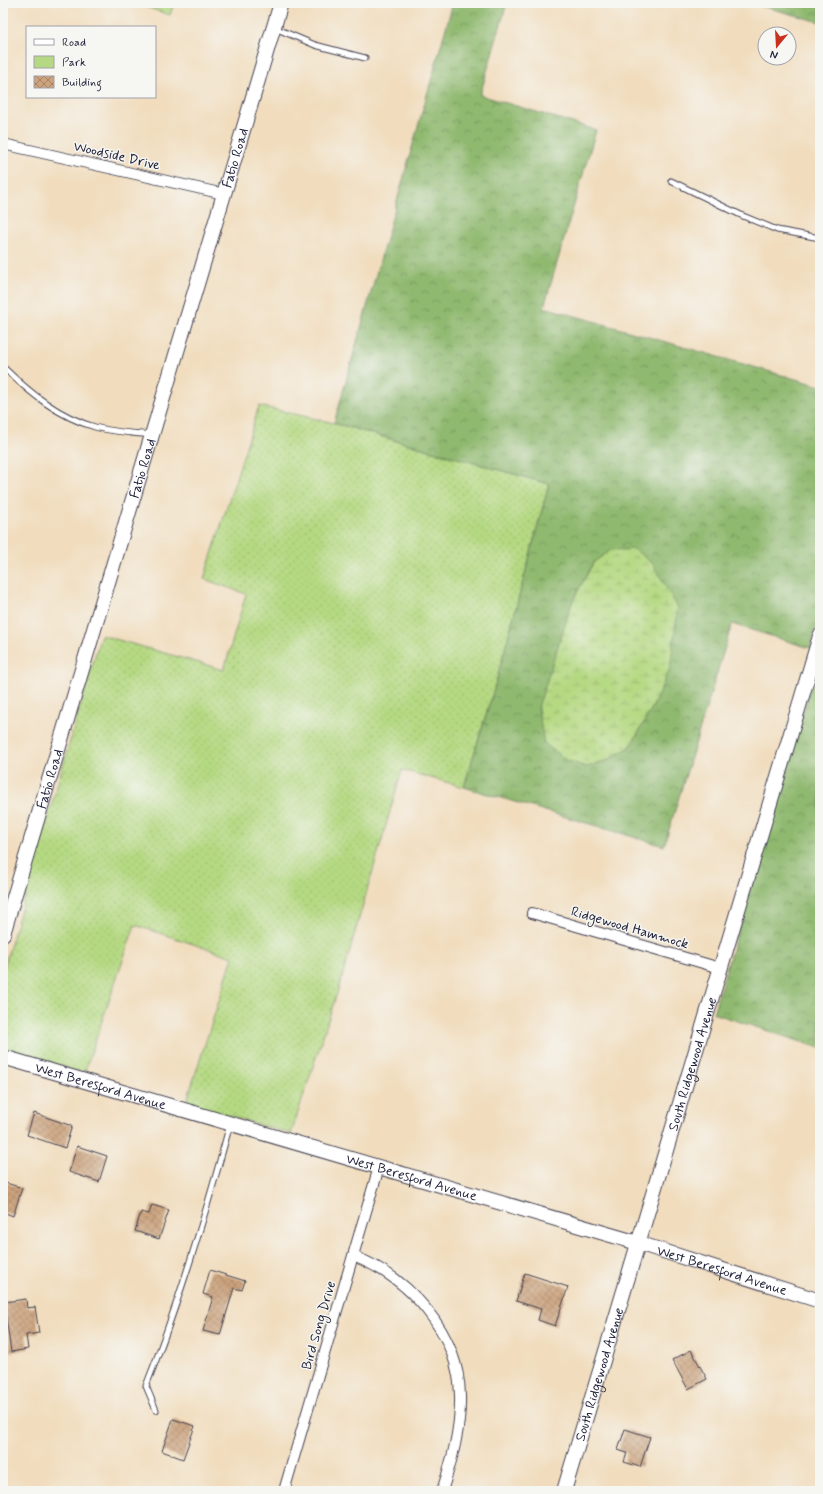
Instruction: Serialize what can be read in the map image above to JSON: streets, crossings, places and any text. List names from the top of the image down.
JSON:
{
  "streets": {
    "street": [
      "Woodside Drive",
      "Fatio Road",
      "Ridgewood Hammock",
      "South Ridgewood Avenue",
      "West Beresford Avenue",
      "Bird Song Drive"
    ]
  },
  "crossings": [
    ["Woodside Drive", "Fatio Road"],
    ["Ridgewood Hammock", "South Ridgewood Avenue"],
    ["South Ridgewood Avenue", "West Beresford Avenue"],
    ["West Beresford Avenue", "Bird Song Drive"]
  ],
  "legend": ["Road", "Park", "Building"],
  "north": "bottom"
}
